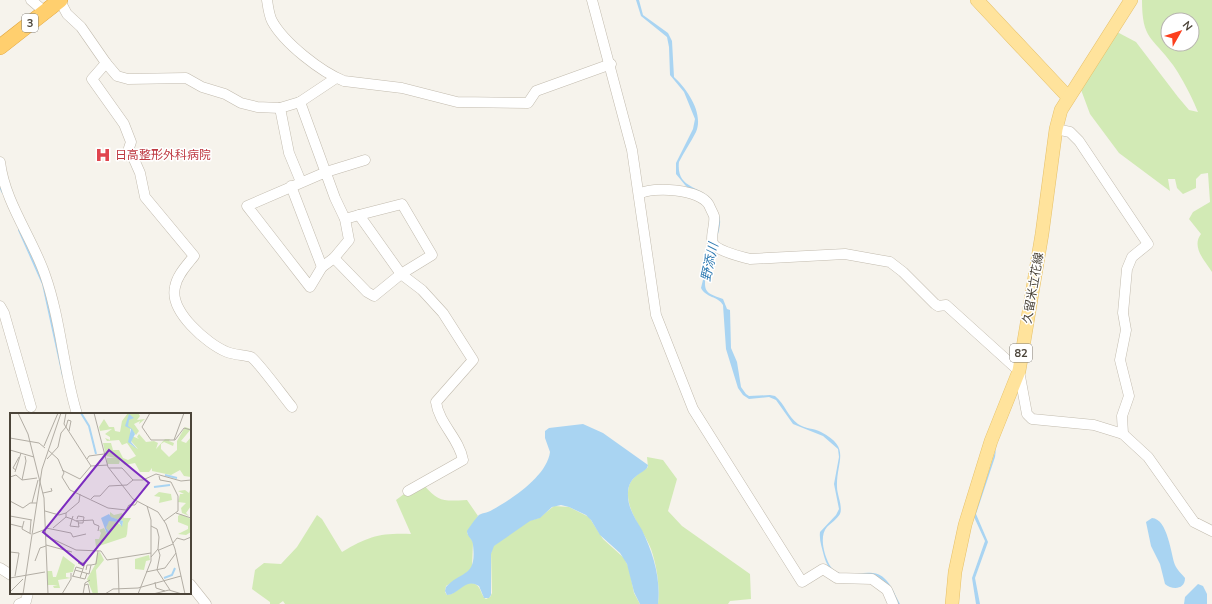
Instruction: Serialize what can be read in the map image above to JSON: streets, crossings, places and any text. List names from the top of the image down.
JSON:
{
  "streets": {
    "highway": ["3"],
    "main road": ["久留米立花線", "82"]
  },
  "water": ["野添川"],
  "places": {
    "hospital": ["日高整形外科病院"]
  },
  "north": "top right"
}
